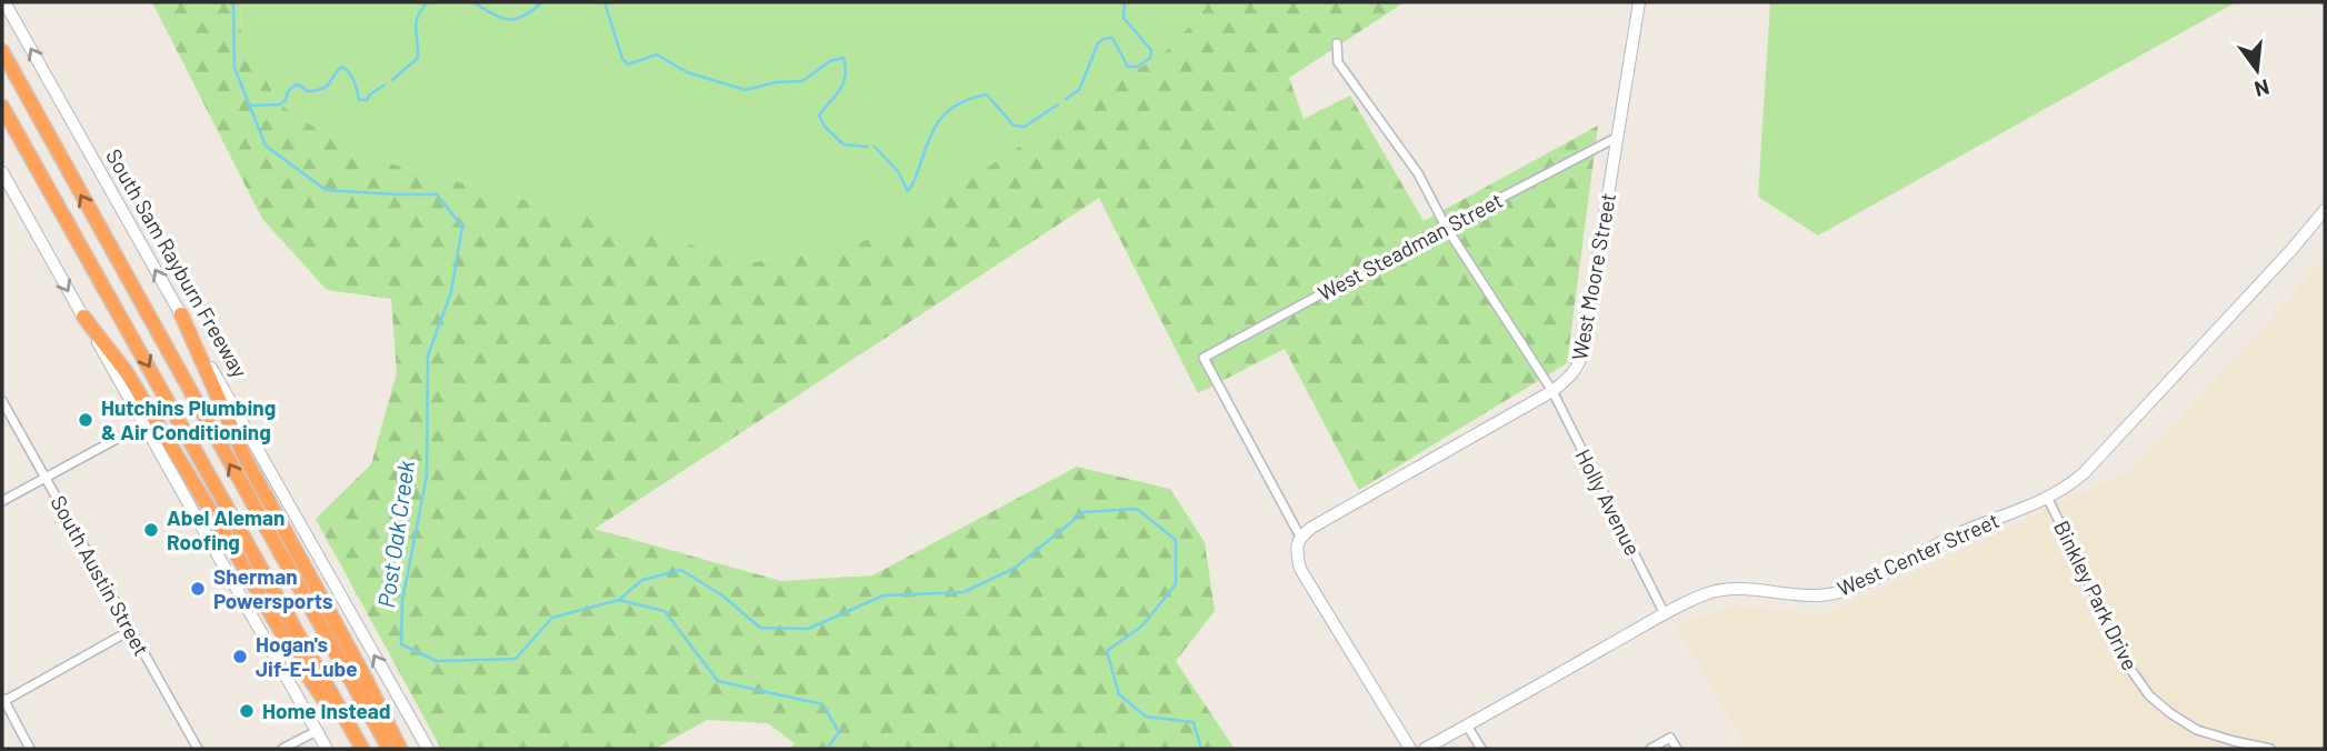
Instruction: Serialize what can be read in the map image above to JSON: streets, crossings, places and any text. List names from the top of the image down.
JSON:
{
  "streets": {
    "street": [
      "West Steadman Street",
      "South Sam Rayburn Freeway",
      "West Moore Street",
      "Holly Avenue",
      "West Center Street",
      "South Austin Street",
      "Binkley Park Drive"
    ]
  },
  "crossings": [
    ["West Steadman Street", "West Moore Street"],
    ["West Steadman Street", "Holly Avenue"],
    ["West Moore Street", "Holly Avenue"],
    ["Holly Avenue", "West Center Street"],
    ["West Center Street", "Binkley Park Drive"]
  ],
  "water": ["Post Oak Creek"],
  "places": [
    "Hutchins Plumbing & Air Conditioning",
    "Abel Aleman Roofing",
    "Sherman Powersports",
    "Hogan's Jif-E-Lube",
    "Home Instead"
  ],
  "north": "bottom"
}
